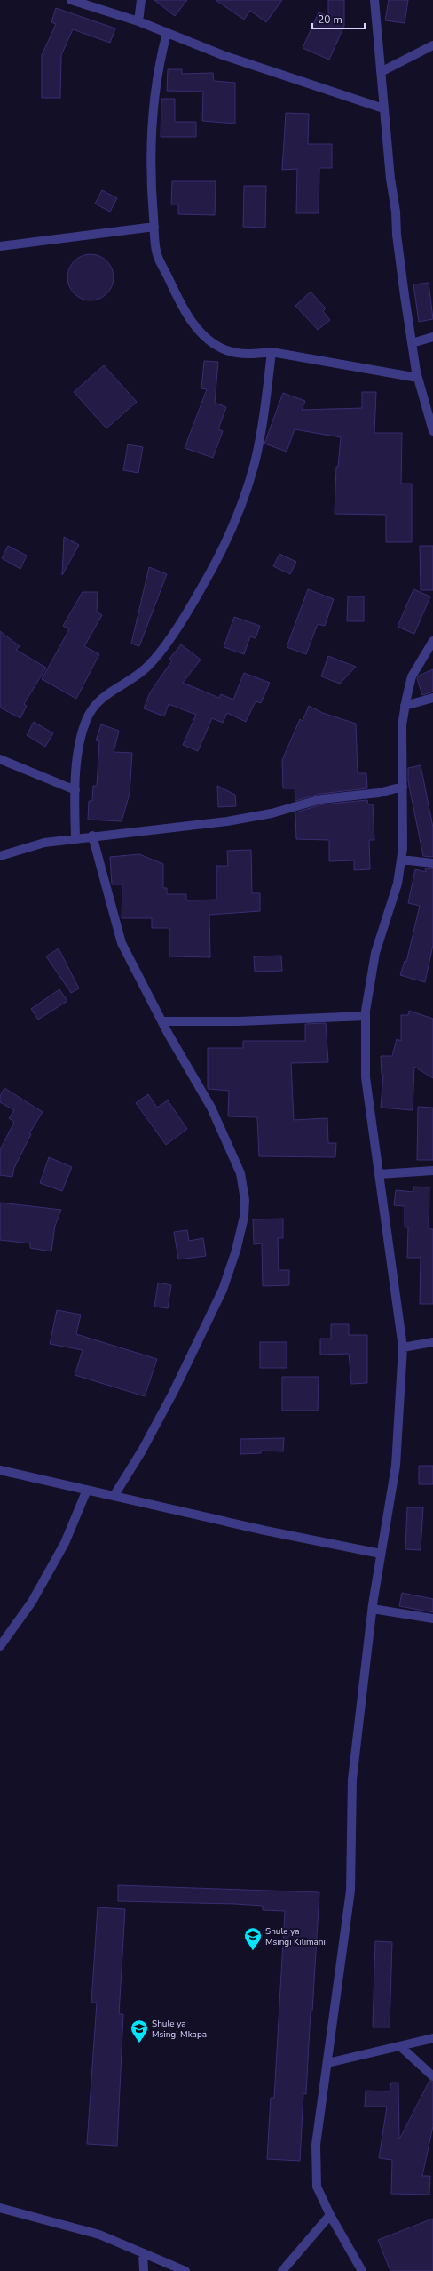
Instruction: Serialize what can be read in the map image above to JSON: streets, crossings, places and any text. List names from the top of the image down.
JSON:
{
  "places": {
    "school or university": ["Shule ya Msingi Kilimani", "Shule ya Msingi Mkapa"]
  },
  "scale_bar": "20 m"
}
